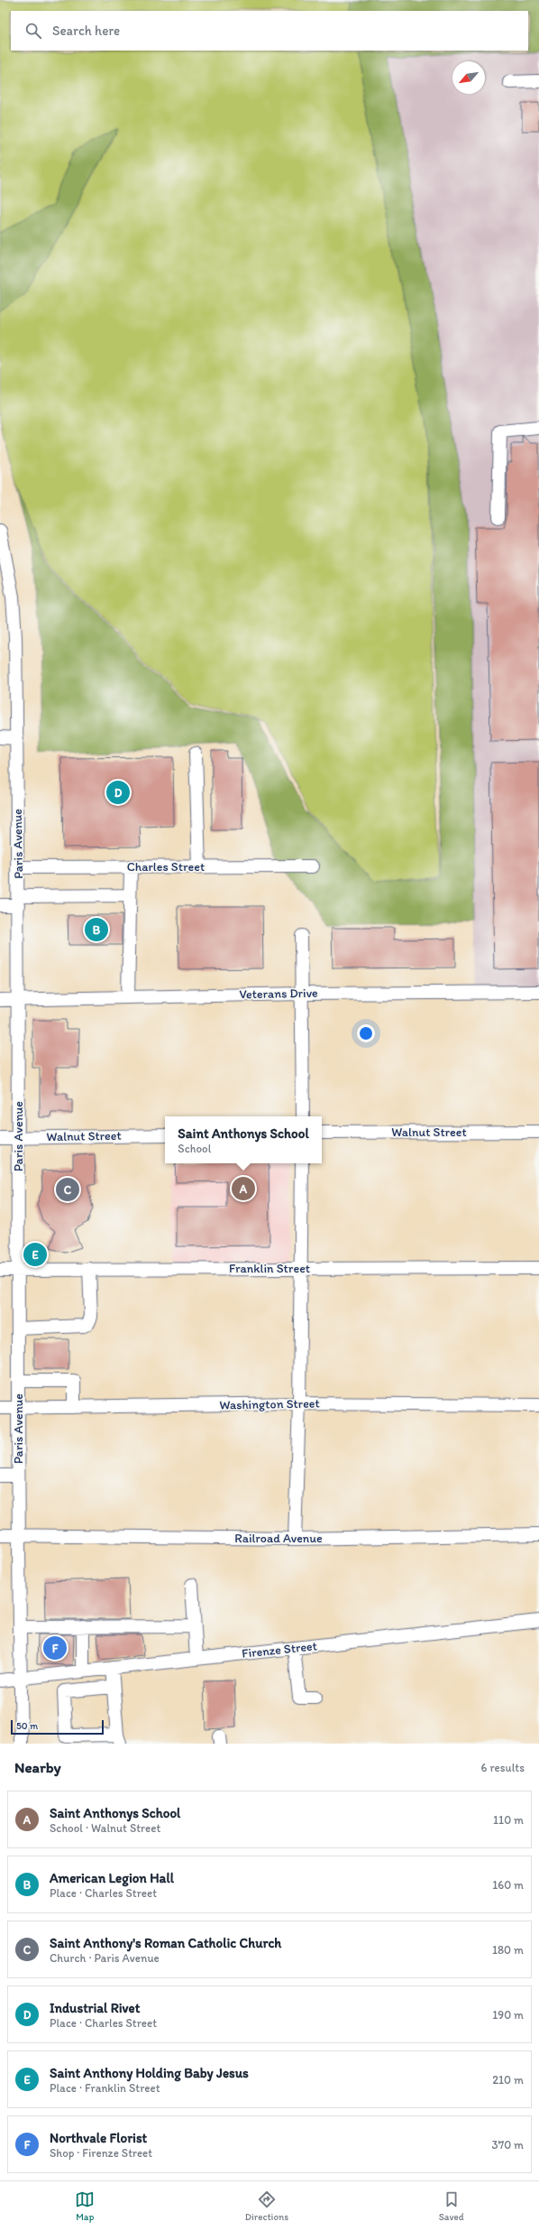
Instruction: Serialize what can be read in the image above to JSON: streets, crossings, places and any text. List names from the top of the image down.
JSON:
{
  "streets": {
    "street": [
      "Paris Avenue",
      "Charles Street",
      "Veterans Drive",
      "Walnut Street",
      "Franklin Street",
      "Washington Street",
      "Railroad Avenue",
      "Firenze Street"
    ]
  },
  "crossings": [
    ["Paris Avenue", "Charles Street"],
    ["Paris Avenue", "Veterans Drive"],
    ["Paris Avenue", "Walnut Street"],
    ["Paris Avenue", "Franklin Street"],
    ["Paris Avenue", "Washington Street"],
    ["Paris Avenue", "Railroad Avenue"],
    ["Paris Avenue", "Firenze Street"]
  ],
  "scale_bar": "50 m",
  "north": "bottom left",
  "page": {
    "search": "Search here",
    "pins": [
      "D",
      "B",
      "A",
      "C",
      "E",
      "F"
    ],
    "popup": ["Saint Anthonys School", "School"],
    "scale": "50 m",
    "heading": ["Nearby", "6 results"],
    "list": [
      {
        "mark": "A",
        "name": "Saint Anthonys School",
        "note": "School · Walnut Street",
        "value": "110 m"
      },
      {
        "mark": "B",
        "name": "American Legion Hall",
        "note": "Place · Charles Street",
        "value": "160 m"
      },
      {
        "mark": "C",
        "name": "Saint Anthony's Roman Catholic Church",
        "note": "Church · Paris Avenue",
        "value": "180 m"
      },
      {
        "mark": "D",
        "name": "Industrial Rivet",
        "note": "Place · Charles Street",
        "value": "190 m"
      },
      {
        "mark": "E",
        "name": "Saint Anthony Holding Baby Jesus",
        "note": "Place · Franklin Street",
        "value": "210 m"
      },
      {
        "mark": "F",
        "name": "Northvale Florist",
        "note": "Shop · Firenze Street",
        "value": "370 m"
      }
    ],
    "nav": ["Map", "Directions", "Saved"]
  }
}
